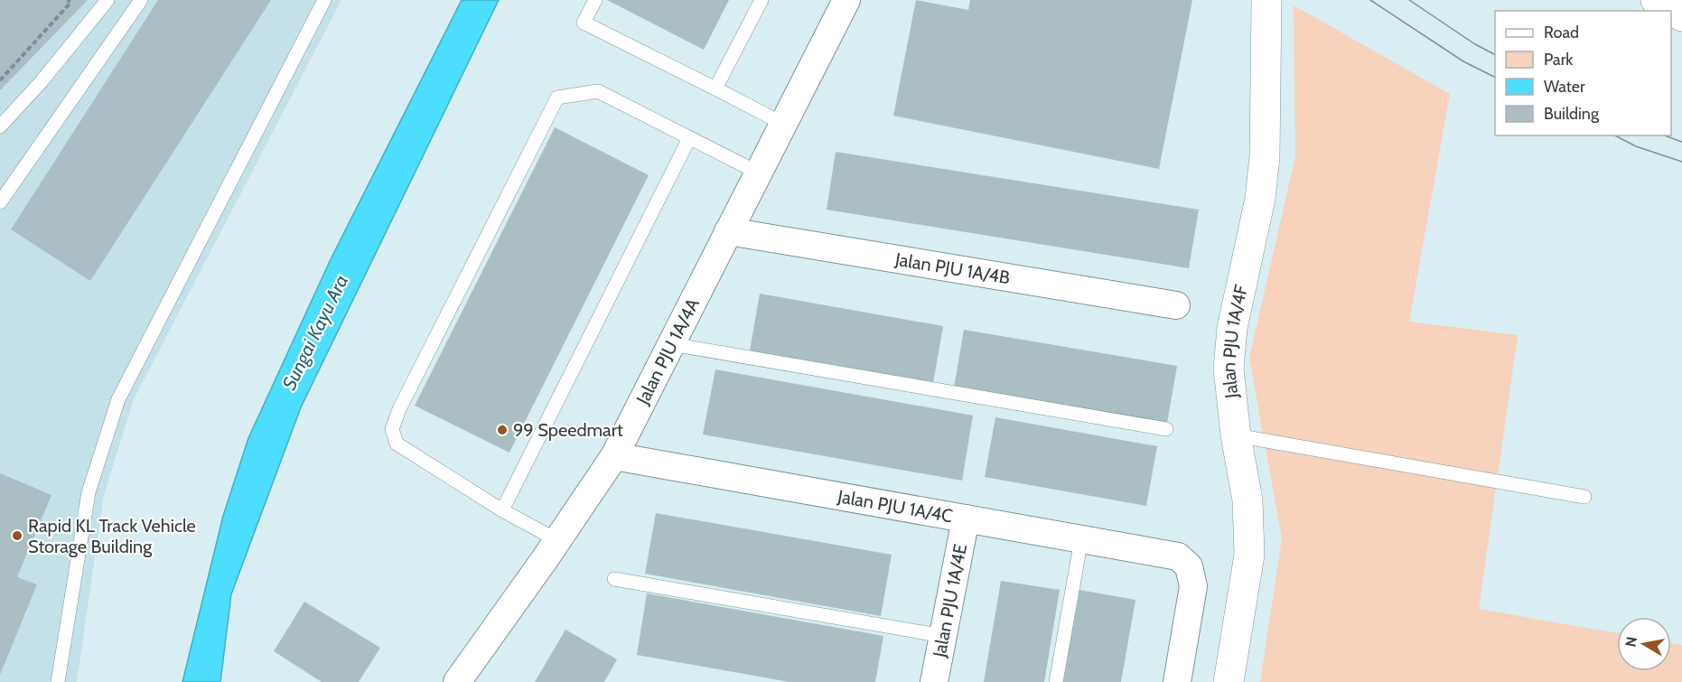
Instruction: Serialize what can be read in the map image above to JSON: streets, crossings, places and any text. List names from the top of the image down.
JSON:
{
  "streets": {
    "main road": ["Jalan PJU 1A/4F"],
    "street": [
      "Jalan PJU 1A/4B",
      "Jalan PJU 1A/4A",
      "Jalan PJU 1A/4C",
      "Jalan PJU 1A/4E"
    ]
  },
  "crossings": [
    ["Jalan PJU 1A/4B", "Jalan PJU 1A/4A"],
    ["Jalan PJU 1A/4A", "Jalan PJU 1A/4C"],
    ["Jalan PJU 1A/4C", "Jalan PJU 1A/4E"]
  ],
  "water": ["Sungai Kayu Ara"],
  "places": ["99 Speedmart", "Rapid KL Track Vehicle Storage Building"],
  "legend": [
    "Road",
    "Park",
    "Water",
    "Building"
  ],
  "north": "left"
}
